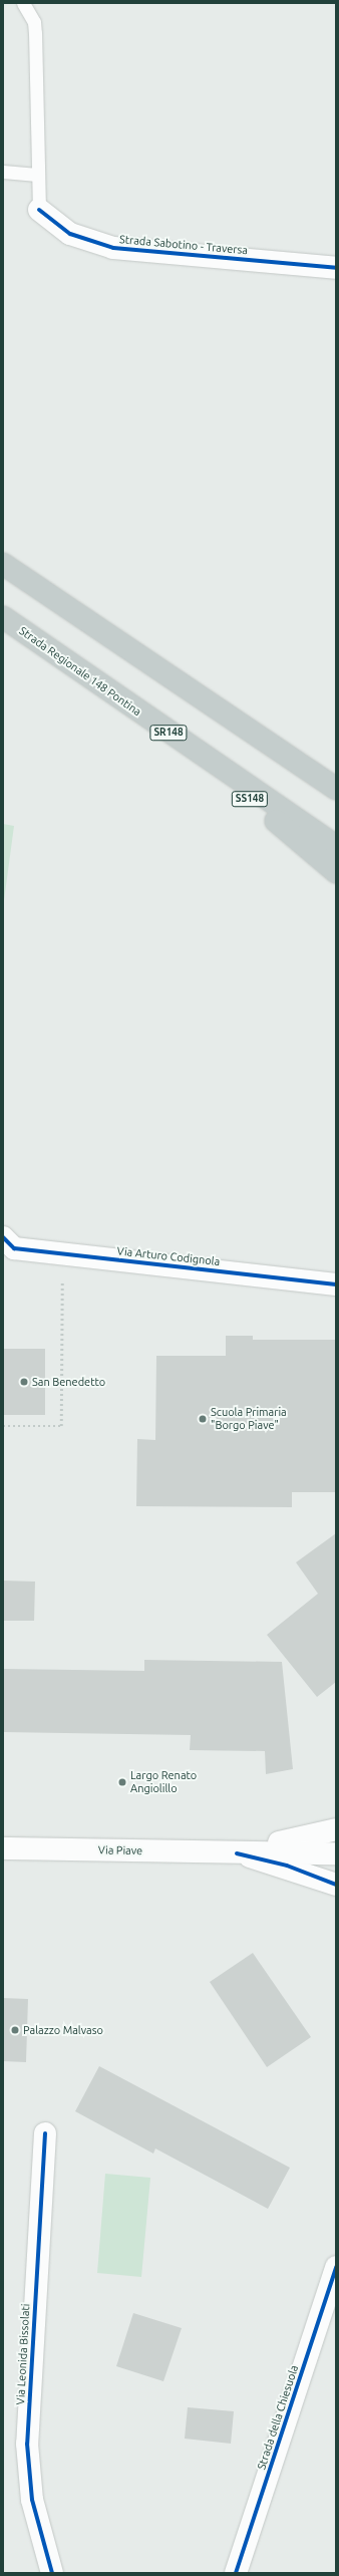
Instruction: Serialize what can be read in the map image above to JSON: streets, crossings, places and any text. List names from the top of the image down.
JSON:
{
  "streets": {
    "highway": ["Strada Regionale 148 Pontina", "SR148", "SS148"],
    "street": [
      "Strada Sabotino - Traversa",
      "Via Arturo Codignola",
      "Via Piave",
      "Via Leonida Bissolati",
      "Strada della Chiesuola"
    ]
  },
  "crossings": [
    ["Strada Regionale 148 Pontina", "SS148"]
  ],
  "places": [
    "San Benedetto",
    "Scuola Primaria \"Borgo Piave\"",
    "Largo Renato Angiolillo",
    "Palazzo Malvaso"
  ]
}
